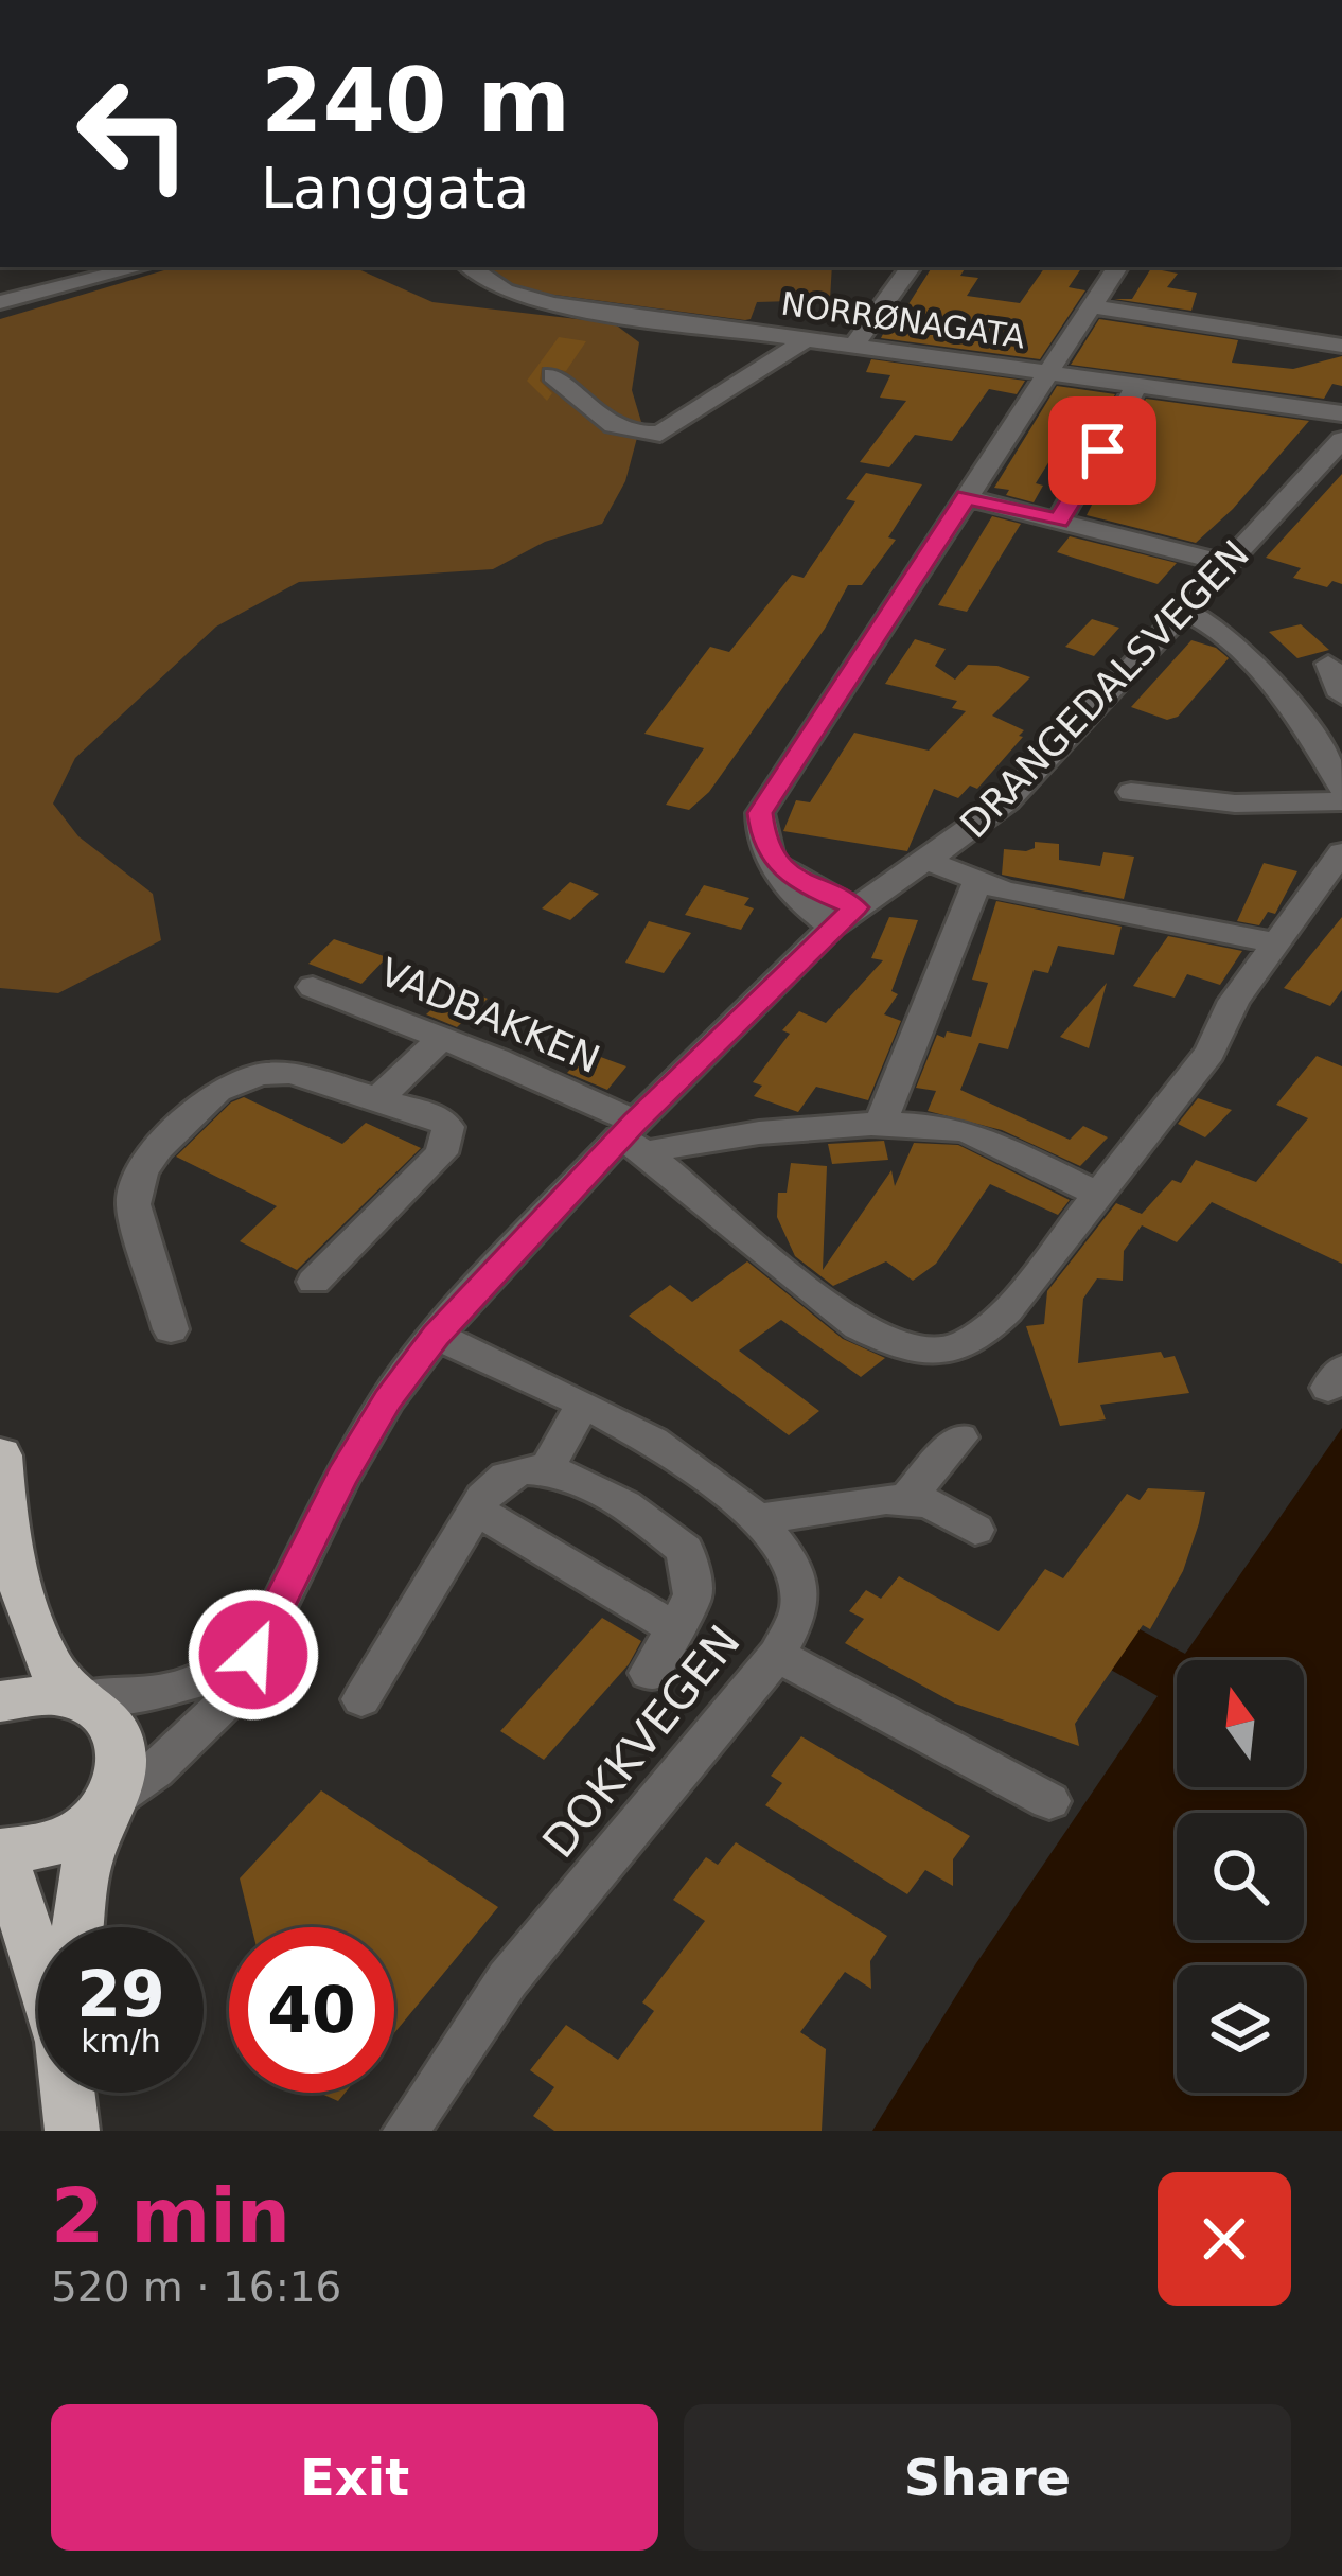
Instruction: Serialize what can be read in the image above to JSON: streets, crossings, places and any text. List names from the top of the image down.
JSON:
{
  "streets": {
    "street": [
      "NORRØNAGATA",
      "DRANGEDALSVEGEN",
      "VADBAKKEN",
      "DOKKVEGEN"
    ]
  },
  "crossings": [
    ["DRANGEDALSVEGEN", "VADBAKKEN"],
    ["DRANGEDALSVEGEN", "DOKKVEGEN"]
  ],
  "north": "top",
  "page": {
    "turn": ["240 m", "Langgata"],
    "speed": "29 km/h",
    "limit": "40",
    "heading": ["2 min", "520 m · 16:16"],
    "buttons": ["Exit", "Share"]
  }
}
